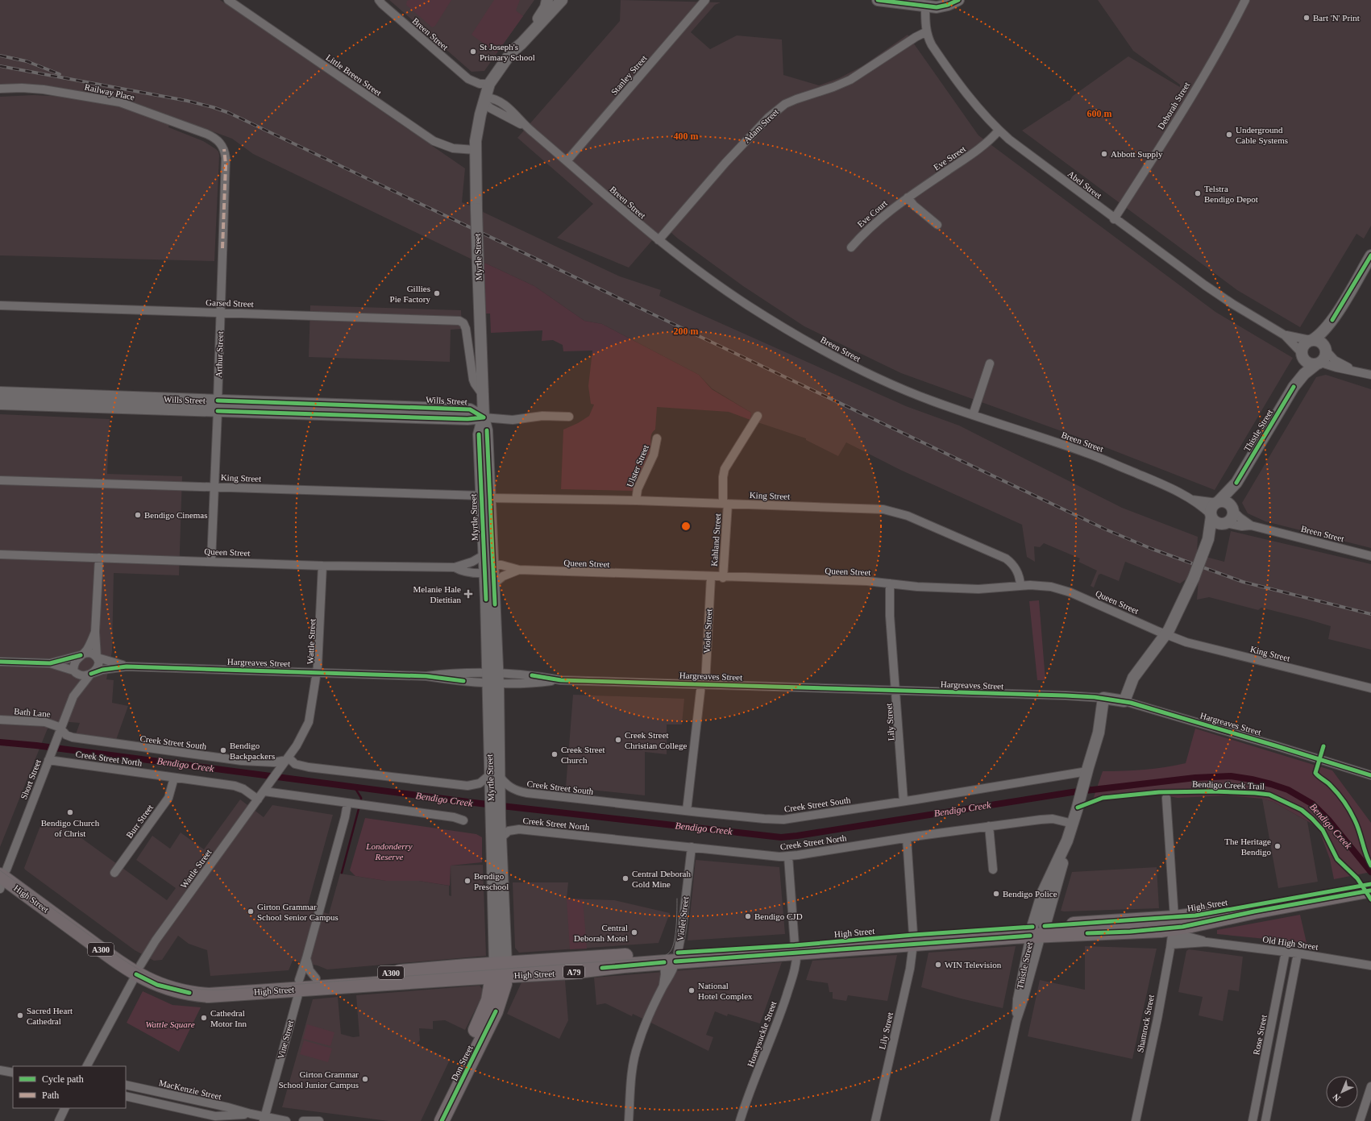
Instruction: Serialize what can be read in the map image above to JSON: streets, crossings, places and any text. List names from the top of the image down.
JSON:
{
  "streets": {
    "highway": [
      "High Street",
      "A300",
      "A79",
      "Don Street"
    ],
    "main road": [
      "Myrtle Street",
      "Wills Street",
      "Thistle Street",
      "Hargreaves Street"
    ],
    "street": [
      "Breen Street",
      "Little Breen Street",
      "Stanley Street",
      "Railway Place",
      "Deborah Street",
      "Adam Street",
      "Eve Street",
      "Abel Street",
      "Eve Court",
      "Garsed Street",
      "Arthur Street",
      "Ulster Street",
      "King Street",
      "Kahland Street",
      "Queen Street",
      "Violet Street",
      "Wattle Street",
      "Bath Lane",
      "Lily Street",
      "Creek Street South",
      "Creek Street North",
      "Short Street",
      "Burr Street",
      "Old High Street",
      "Shamrock Street",
      "Honeysuckle Street",
      "Rose Street",
      "Vine Street",
      "MacKenzie Street"
    ],
    "cycle path": ["Bendigo Creek Trail"]
  },
  "crossings": [
    ["Breen Street", "Stanley Street"],
    ["Breen Street", "Adam Street"],
    ["Breen Street", "Myrtle Street"],
    ["Breen Street", "Thistle Street"],
    ["Little Breen Street", "Myrtle Street"],
    ["Railway Place", "Arthur Street"],
    ["Deborah Street", "Abel Street"],
    ["Adam Street", "Abel Street"],
    ["Eve Street", "Abel Street"],
    ["Eve Street", "Eve Court"],
    ["Abel Street", "Thistle Street"],
    ["Myrtle Street", "Garsed Street"],
    ["Myrtle Street", "Wills Street"],
    ["Myrtle Street", "King Street"],
    ["Myrtle Street", "Queen Street"],
    ["Myrtle Street", "Hargreaves Street"],
    ["Myrtle Street", "Creek Street South"],
    ["Myrtle Street", "Creek Street North"],
    ["Myrtle Street", "High Street"],
    ["Myrtle Street", "Don Street"],
    ["Garsed Street", "Arthur Street"],
    ["Arthur Street", "Wills Street"],
    ["Arthur Street", "King Street"],
    ["Arthur Street", "Queen Street"],
    ["Thistle Street", "Hargreaves Street"],
    ["Thistle Street", "Creek Street South"],
    ["Thistle Street", "Creek Street North"],
    ["Thistle Street", "High Street"],
    ["Ulster Street", "King Street"],
    ["King Street", "Kahland Street"],
    ["King Street", "Queen Street"],
    ["Kahland Street", "Queen Street"],
    ["Queen Street", "Violet Street"],
    ["Queen Street", "Wattle Street"],
    ["Queen Street", "Lily Street"],
    ["Violet Street", "Hargreaves Street"],
    ["Violet Street", "Creek Street South"],
    ["Violet Street", "Creek Street North"],
    ["Violet Street", "High Street"],
    ["Wattle Street", "Hargreaves Street"],
    ["Wattle Street", "Creek Street South"],
    ["Wattle Street", "Creek Street North"],
    ["Wattle Street", "High Street"],
    ["Hargreaves Street", "Lily Street"],
    ["Hargreaves Street", "Short Street"],
    ["Bath Lane", "Creek Street South"],
    ["Bath Lane", "Short Street"],
    ["Lily Street", "Creek Street South"],
    ["Lily Street", "Creek Street North"],
    ["Lily Street", "High Street"],
    ["Creek Street South", "Short Street"],
    ["Creek Street North", "Short Street"],
    ["Creek Street North", "Burr Street"],
    ["Creek Street North", "Honeysuckle Street"],
    ["Short Street", "High Street"],
    ["High Street", "Old High Street"],
    ["High Street", "Shamrock Street"],
    ["High Street", "Honeysuckle Street"],
    ["High Street", "Vine Street"],
    ["High Street", "Don Street"],
    ["Old High Street", "Shamrock Street"],
    ["Old High Street", "Rose Street"],
    ["Vine Street", "MacKenzie Street"]
  ],
  "water": ["Bendigo Creek"],
  "parks": ["Londonderry Reserve", "Wattle Square"],
  "places": {
    "other": [
      "Bart 'N' Print",
      "St Joseph's Primary School",
      "Underground Cable Systems",
      "Abbott Supply",
      "Telstra Bendigo Depot",
      "Gillies Pie Factory",
      "Bendigo Cinemas",
      "Creek Street Christian College",
      "Bendigo Backpackers",
      "Creek Street Church",
      "Bendigo Church of Christ",
      "The Heritage Bendigo",
      "Central Deborah Gold Mine",
      "Bendigo Preschool",
      "Bendigo Police",
      "Girton Grammar School Senior Campus",
      "Bendigo CJD",
      "Central Deborah Motel",
      "WIN Television",
      "National Hotel Complex",
      "Sacred Heart Cathedral",
      "Cathedral Motor Inn",
      "Girton Grammar School Junior Campus"
    ],
    "health": ["Melanie Hale Dietitian"]
  },
  "legend": ["Cycle path", "Path"],
  "north": "bottom left",
  "rings": ["600 m", "400 m", "200 m"]
}
